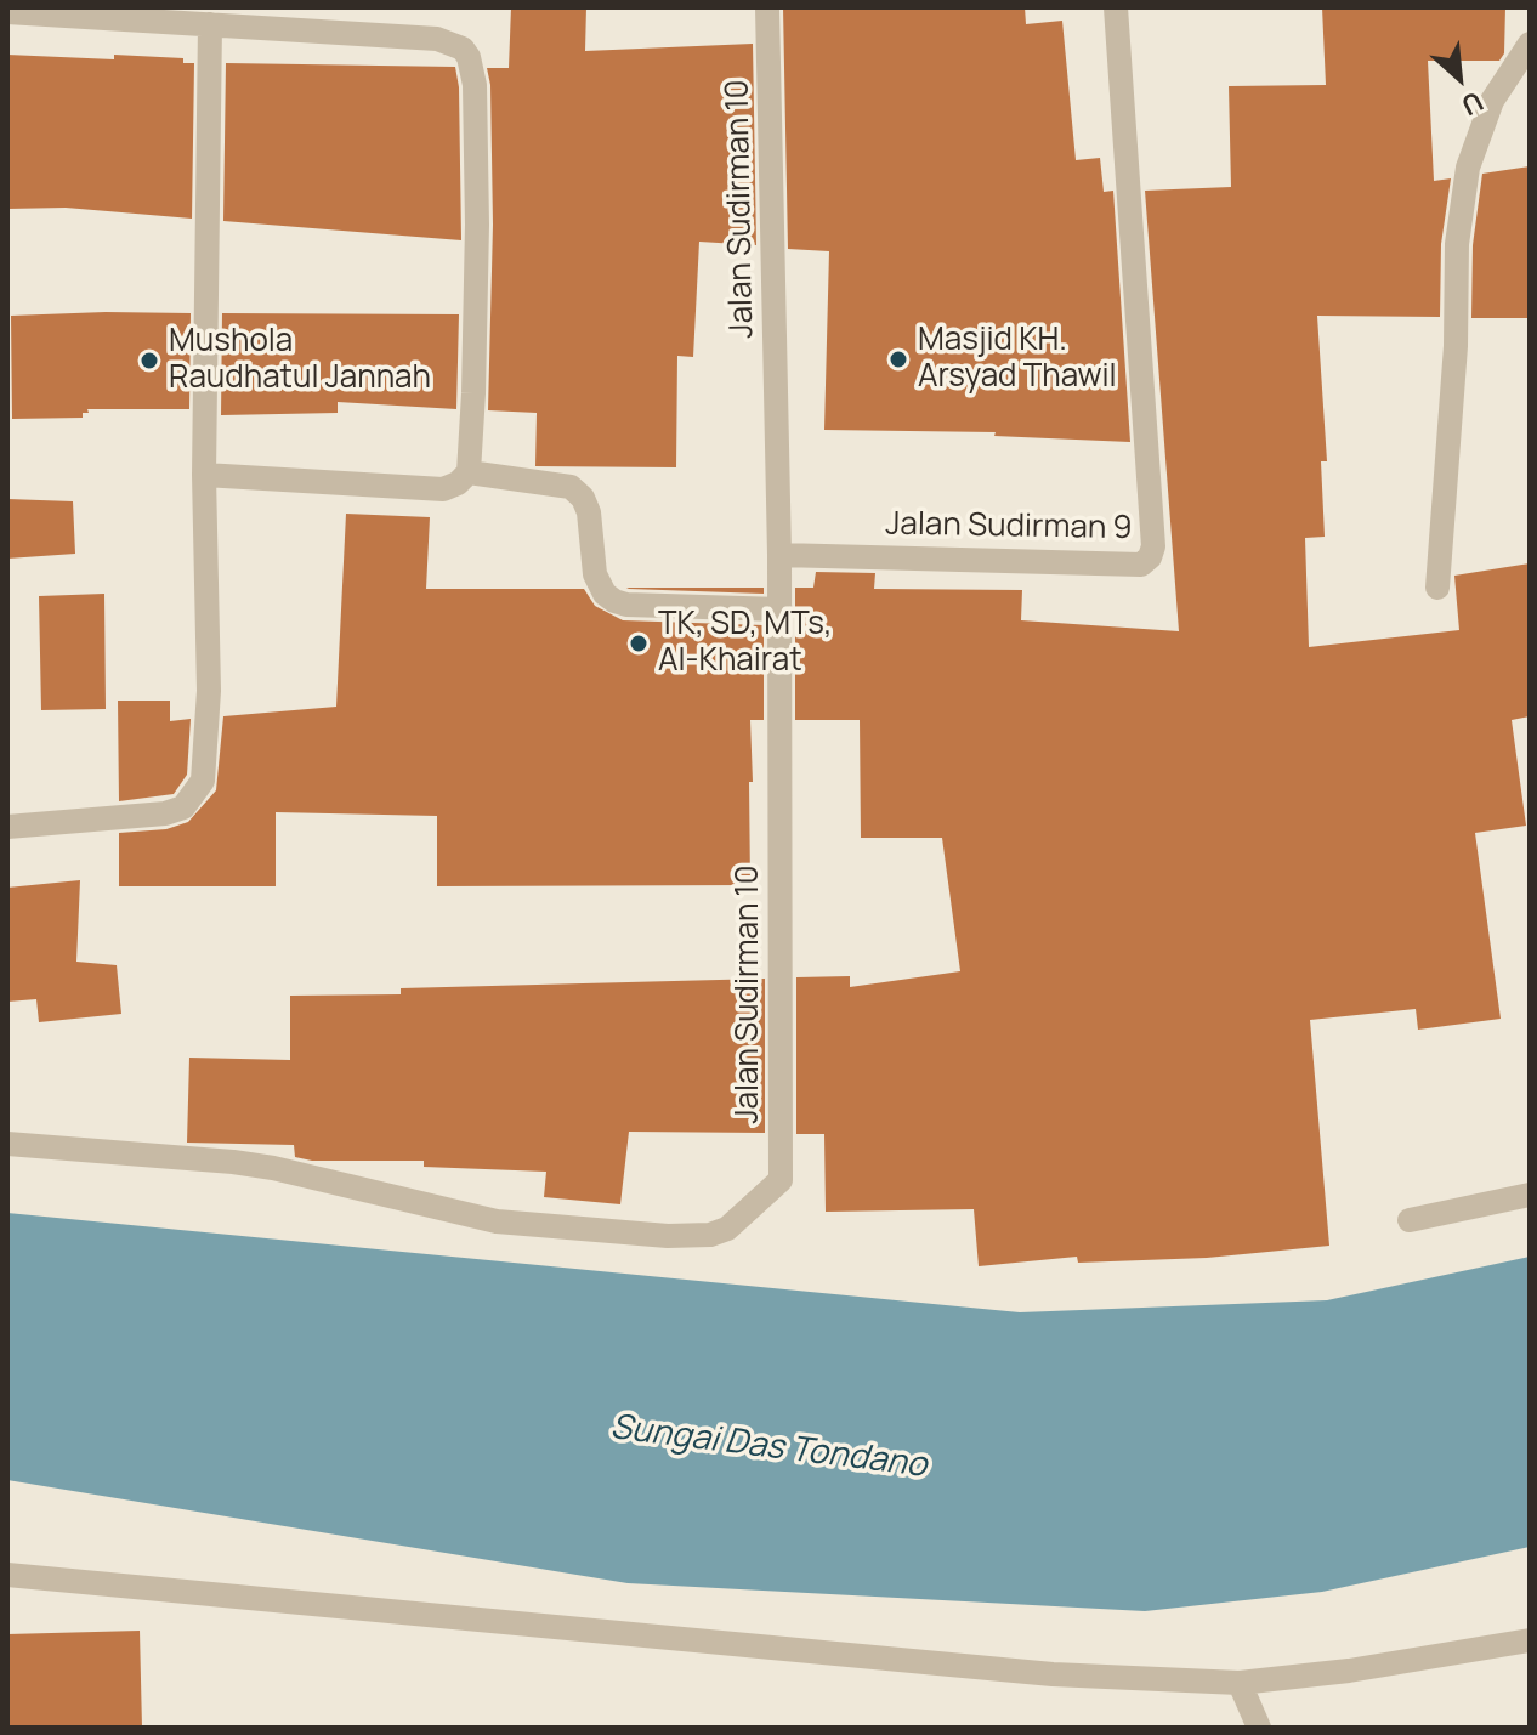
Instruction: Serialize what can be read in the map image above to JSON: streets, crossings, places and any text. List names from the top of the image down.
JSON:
{
  "streets": {
    "street": ["Jalan Sudirman 10", "Jalan Sudirman 9"]
  },
  "crossings": [
    ["Jalan Sudirman 10", "Jalan Sudirman 9"]
  ],
  "water": ["Sungai Das Tondano"],
  "places": ["Masjid KH. Arsyad Thawil", "Mushola Raudhatul Jannah", "TK, SD, MTs, Al-Khairat"],
  "north": "bottom right"
}
